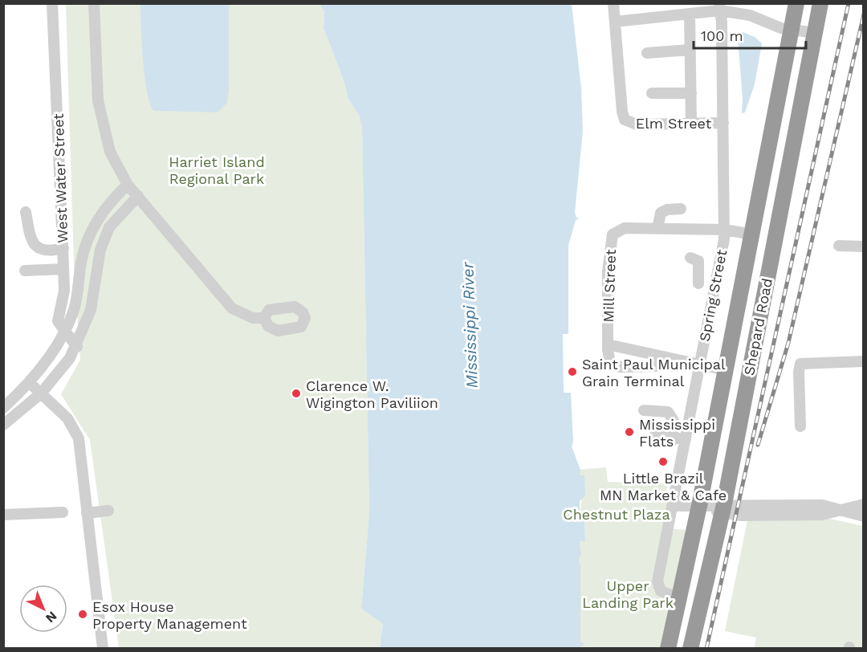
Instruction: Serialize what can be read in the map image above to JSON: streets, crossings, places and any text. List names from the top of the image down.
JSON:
{
  "streets": {
    "highway": ["Shepard Road"],
    "street": [
      "Elm Street",
      "West Water Street",
      "Mill Street",
      "Spring Street"
    ]
  },
  "crossings": [
    ["Elm Street", "Spring Street"],
    ["Spring Street", "Shepard Road"]
  ],
  "water": ["Mississippi River"],
  "parks": ["Harriet Island Regional Park", "Chestnut Plaza", "Upper Landing Park"],
  "places": [
    "Saint Paul Municipal Grain Terminal",
    "Clarence W. Wigington Paviliion",
    "Mississippi Flats",
    "Little Brazil MN Market & Cafe",
    "Esox House Property Management"
  ],
  "scale_bar": "100 m",
  "north": "bottom right"
}
